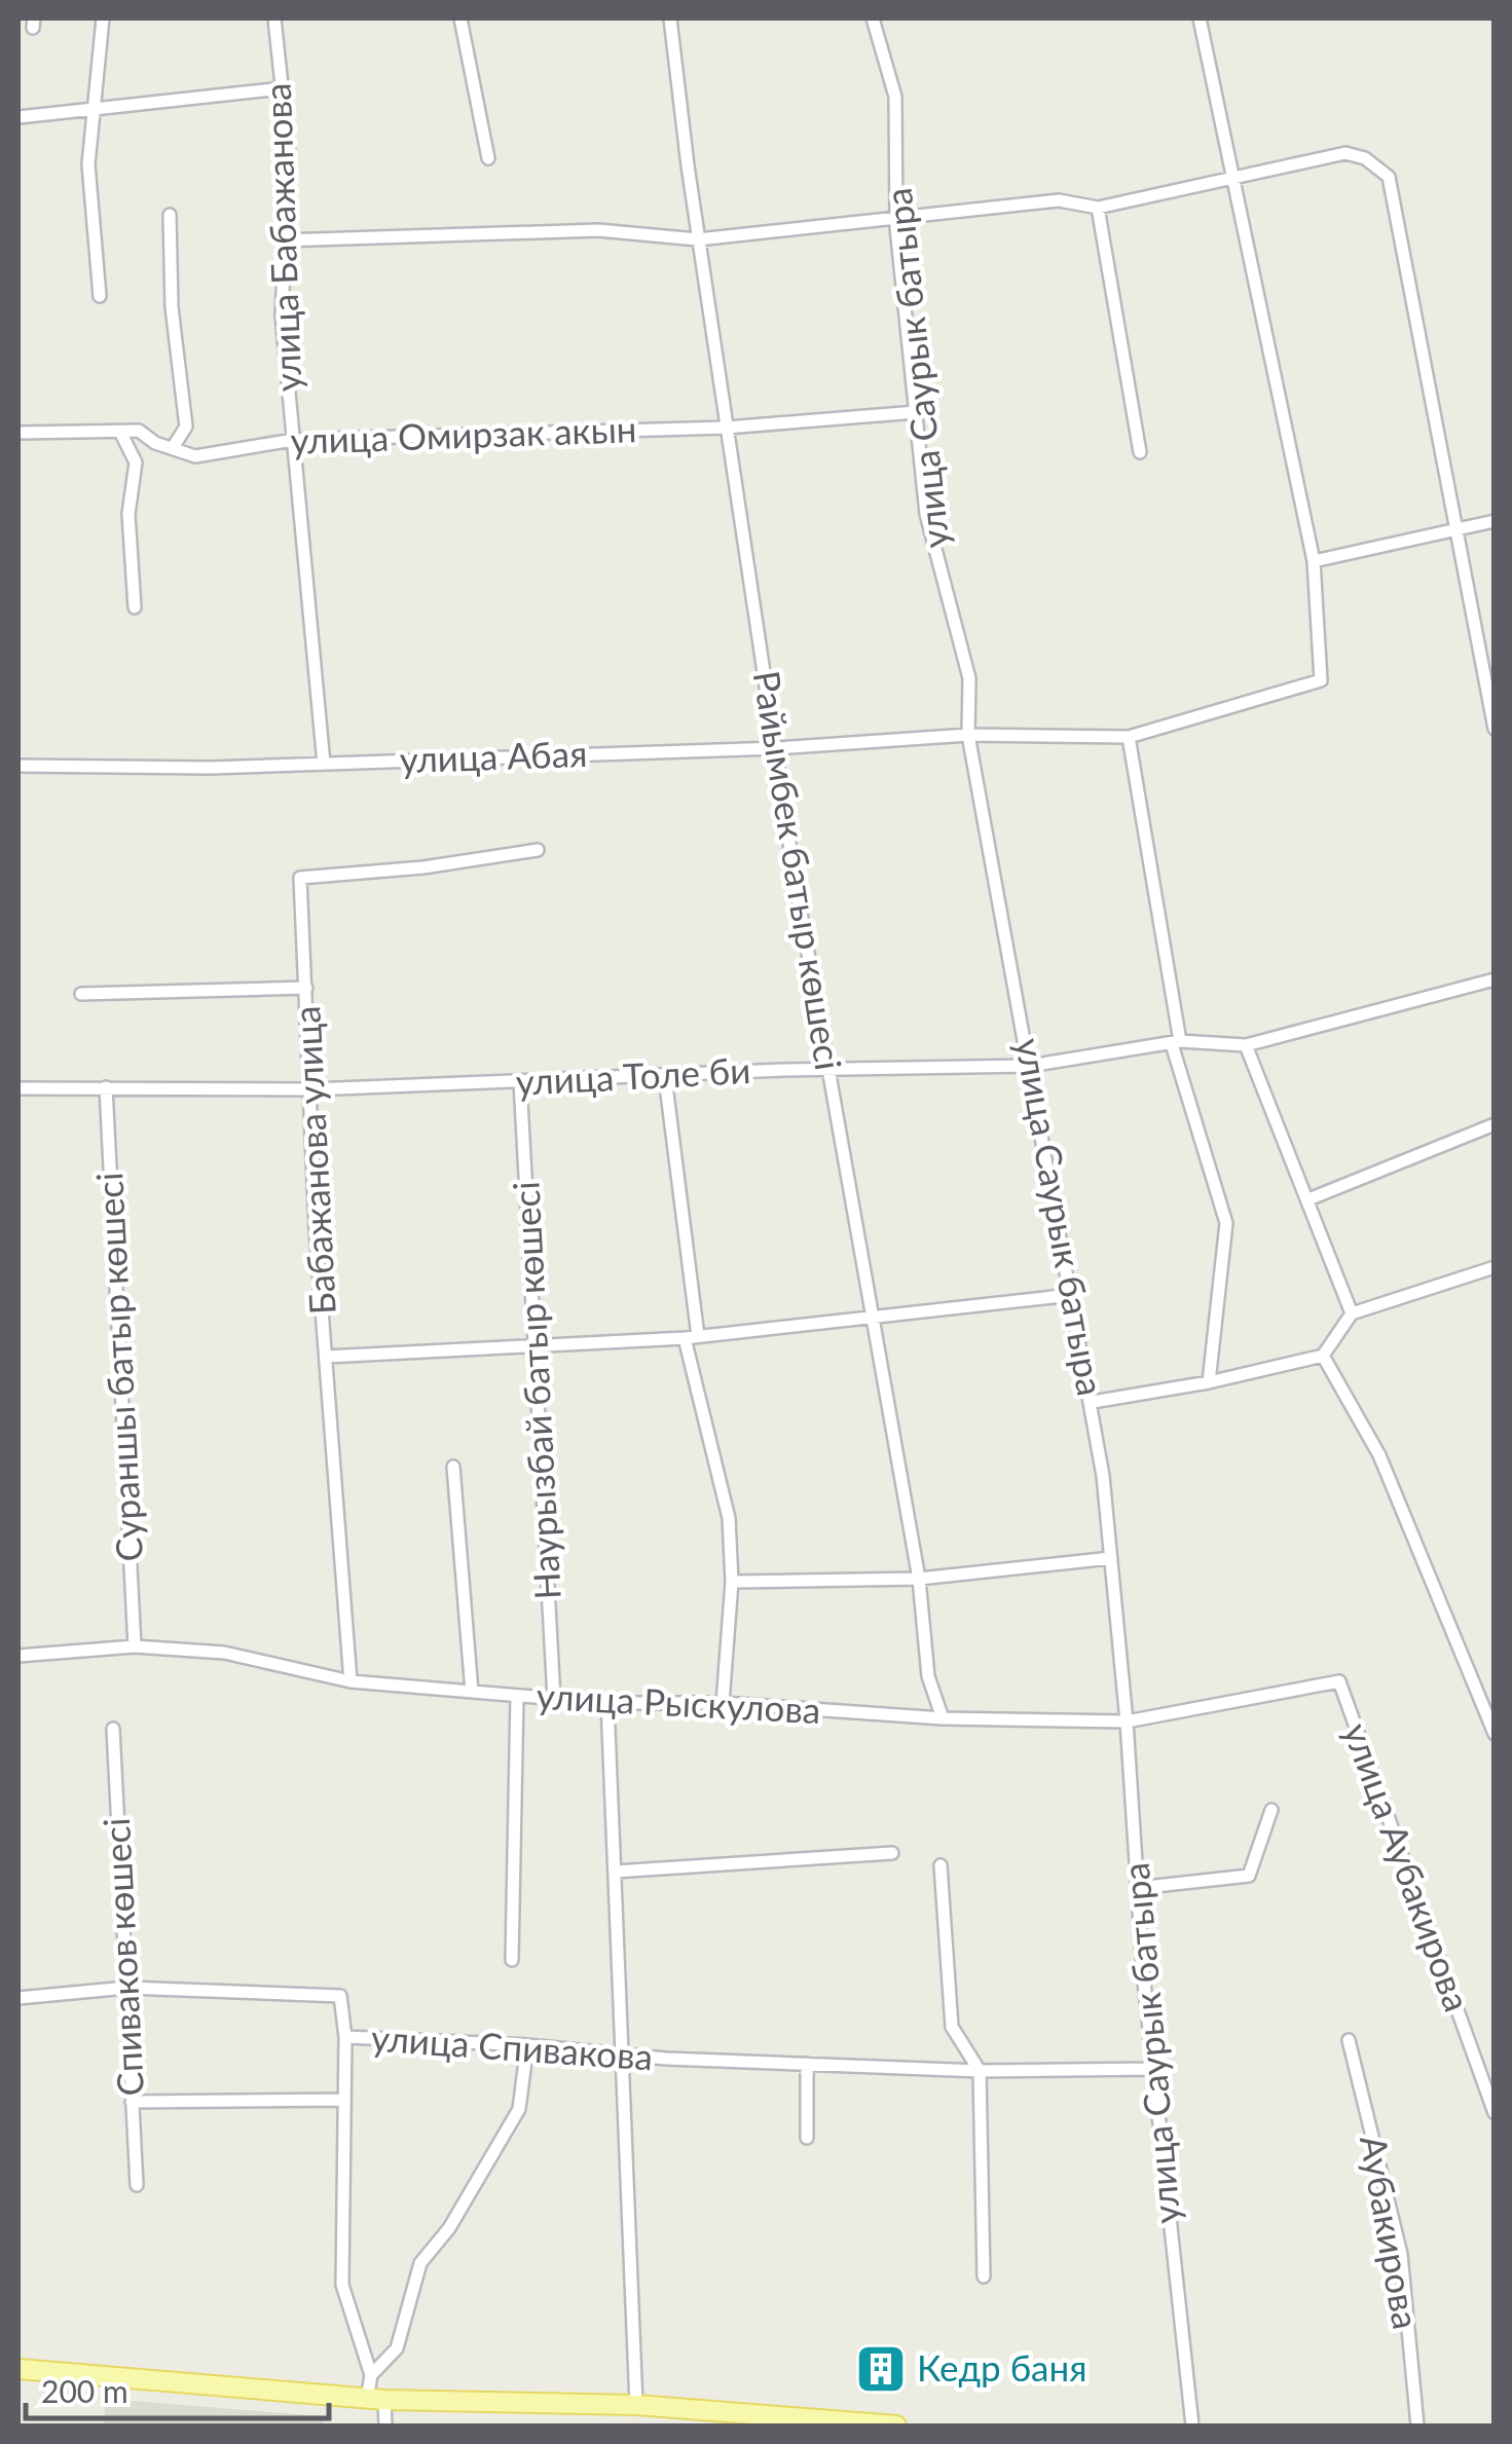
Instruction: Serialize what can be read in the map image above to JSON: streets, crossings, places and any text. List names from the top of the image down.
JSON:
{
  "streets": {
    "street": [
      "улица Бабажанова",
      "улица Саурык батыра",
      "улица Омирзак акын",
      "улица Абая",
      "Райымбек батыр көшесі",
      "улица Толе би",
      "Бабажанова улица",
      "Сураншы батыр көшесі",
      "Наурызбай батыр көшесі",
      "улица Рыскулова",
      "улица Аубакирова",
      "Спиваков көшесі",
      "улица Спивакова",
      "Аубакирова"
    ]
  },
  "crossings": [
    ["улица Бабажанова", "улица Омирзак акын"],
    ["улица Бабажанова", "улица Абая"],
    ["улица Саурык батыра", "улица Омирзак акын"],
    ["улица Саурык батыра", "улица Абая"],
    ["улица Саурык батыра", "улица Толе би"],
    ["улица Саурык батыра", "улица Рыскулова"],
    ["улица Саурык батыра", "улица Спивакова"],
    ["улица Омирзак акын", "Райымбек батыр көшесі"],
    ["улица Абая", "Райымбек батыр көшесі"],
    ["Райымбек батыр көшесі", "улица Толе би"],
    ["Райымбек батыр көшесі", "улица Рыскулова"],
    ["улица Толе би", "Бабажанова улица"],
    ["улица Толе би", "Сураншы батыр көшесі"],
    ["улица Толе би", "Наурызбай батыр көшесі"],
    ["Бабажанова улица", "улица Рыскулова"],
    ["Сураншы батыр көшесі", "улица Рыскулова"],
    ["Наурызбай батыр көшесі", "улица Рыскулова"],
    ["улица Рыскулова", "улица Аубакирова"],
    ["Спиваков көшесі", "улица Спивакова"]
  ],
  "places": {
    "building": ["Кедр баня"]
  },
  "scale_bar": "200 m"
}
